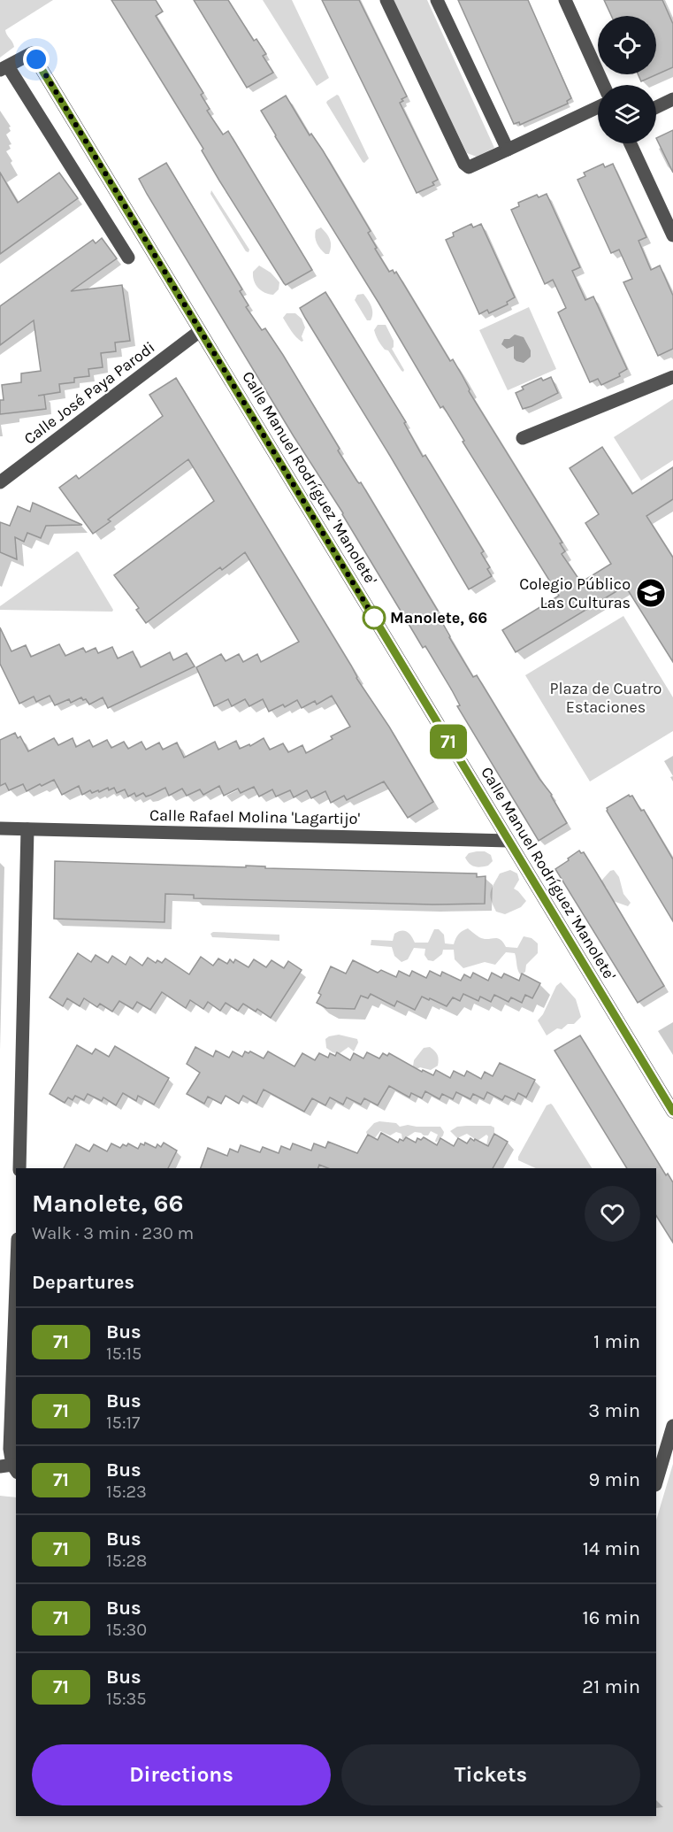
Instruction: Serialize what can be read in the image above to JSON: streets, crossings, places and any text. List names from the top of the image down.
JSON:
{
  "streets": {
    "street": ["Calle José Paya Parodi", "Calle Manuel Rodríguez 'Manolete'", "Calle Rafael Molina 'Lagartijo'"]
  },
  "crossings": [
    ["Calle José Paya Parodi", "Calle Manuel Rodríguez 'Manolete'"],
    ["Calle Manuel Rodríguez 'Manolete'", "Calle Rafael Molina 'Lagartijo'"]
  ],
  "parks": ["Plaza de Cuatro Estaciones"],
  "places": {
    "school or university": ["Colegio Público Las Culturas"],
    "other": ["Manolete, 66"]
  },
  "lines": ["bus line 71"],
  "page": {
    "on_map": "71",
    "heading": [
      ["Manolete, 66", "Walk · 3 min · 230 m"],
      "Departures"
    ],
    "list": [
      {
        "mark": "71",
        "name": "Bus",
        "note": "15:15",
        "value": "1 min"
      },
      {
        "mark": "71",
        "name": "Bus",
        "note": "15:17",
        "value": "3 min"
      },
      {
        "mark": "71",
        "name": "Bus",
        "note": "15:23",
        "value": "9 min"
      },
      {
        "mark": "71",
        "name": "Bus",
        "note": "15:28",
        "value": "14 min"
      },
      {
        "mark": "71",
        "name": "Bus",
        "note": "15:30",
        "value": "16 min"
      },
      {
        "mark": "71",
        "name": "Bus",
        "note": "15:35",
        "value": "21 min"
      }
    ],
    "buttons": ["Directions", "Tickets"]
  }
}
